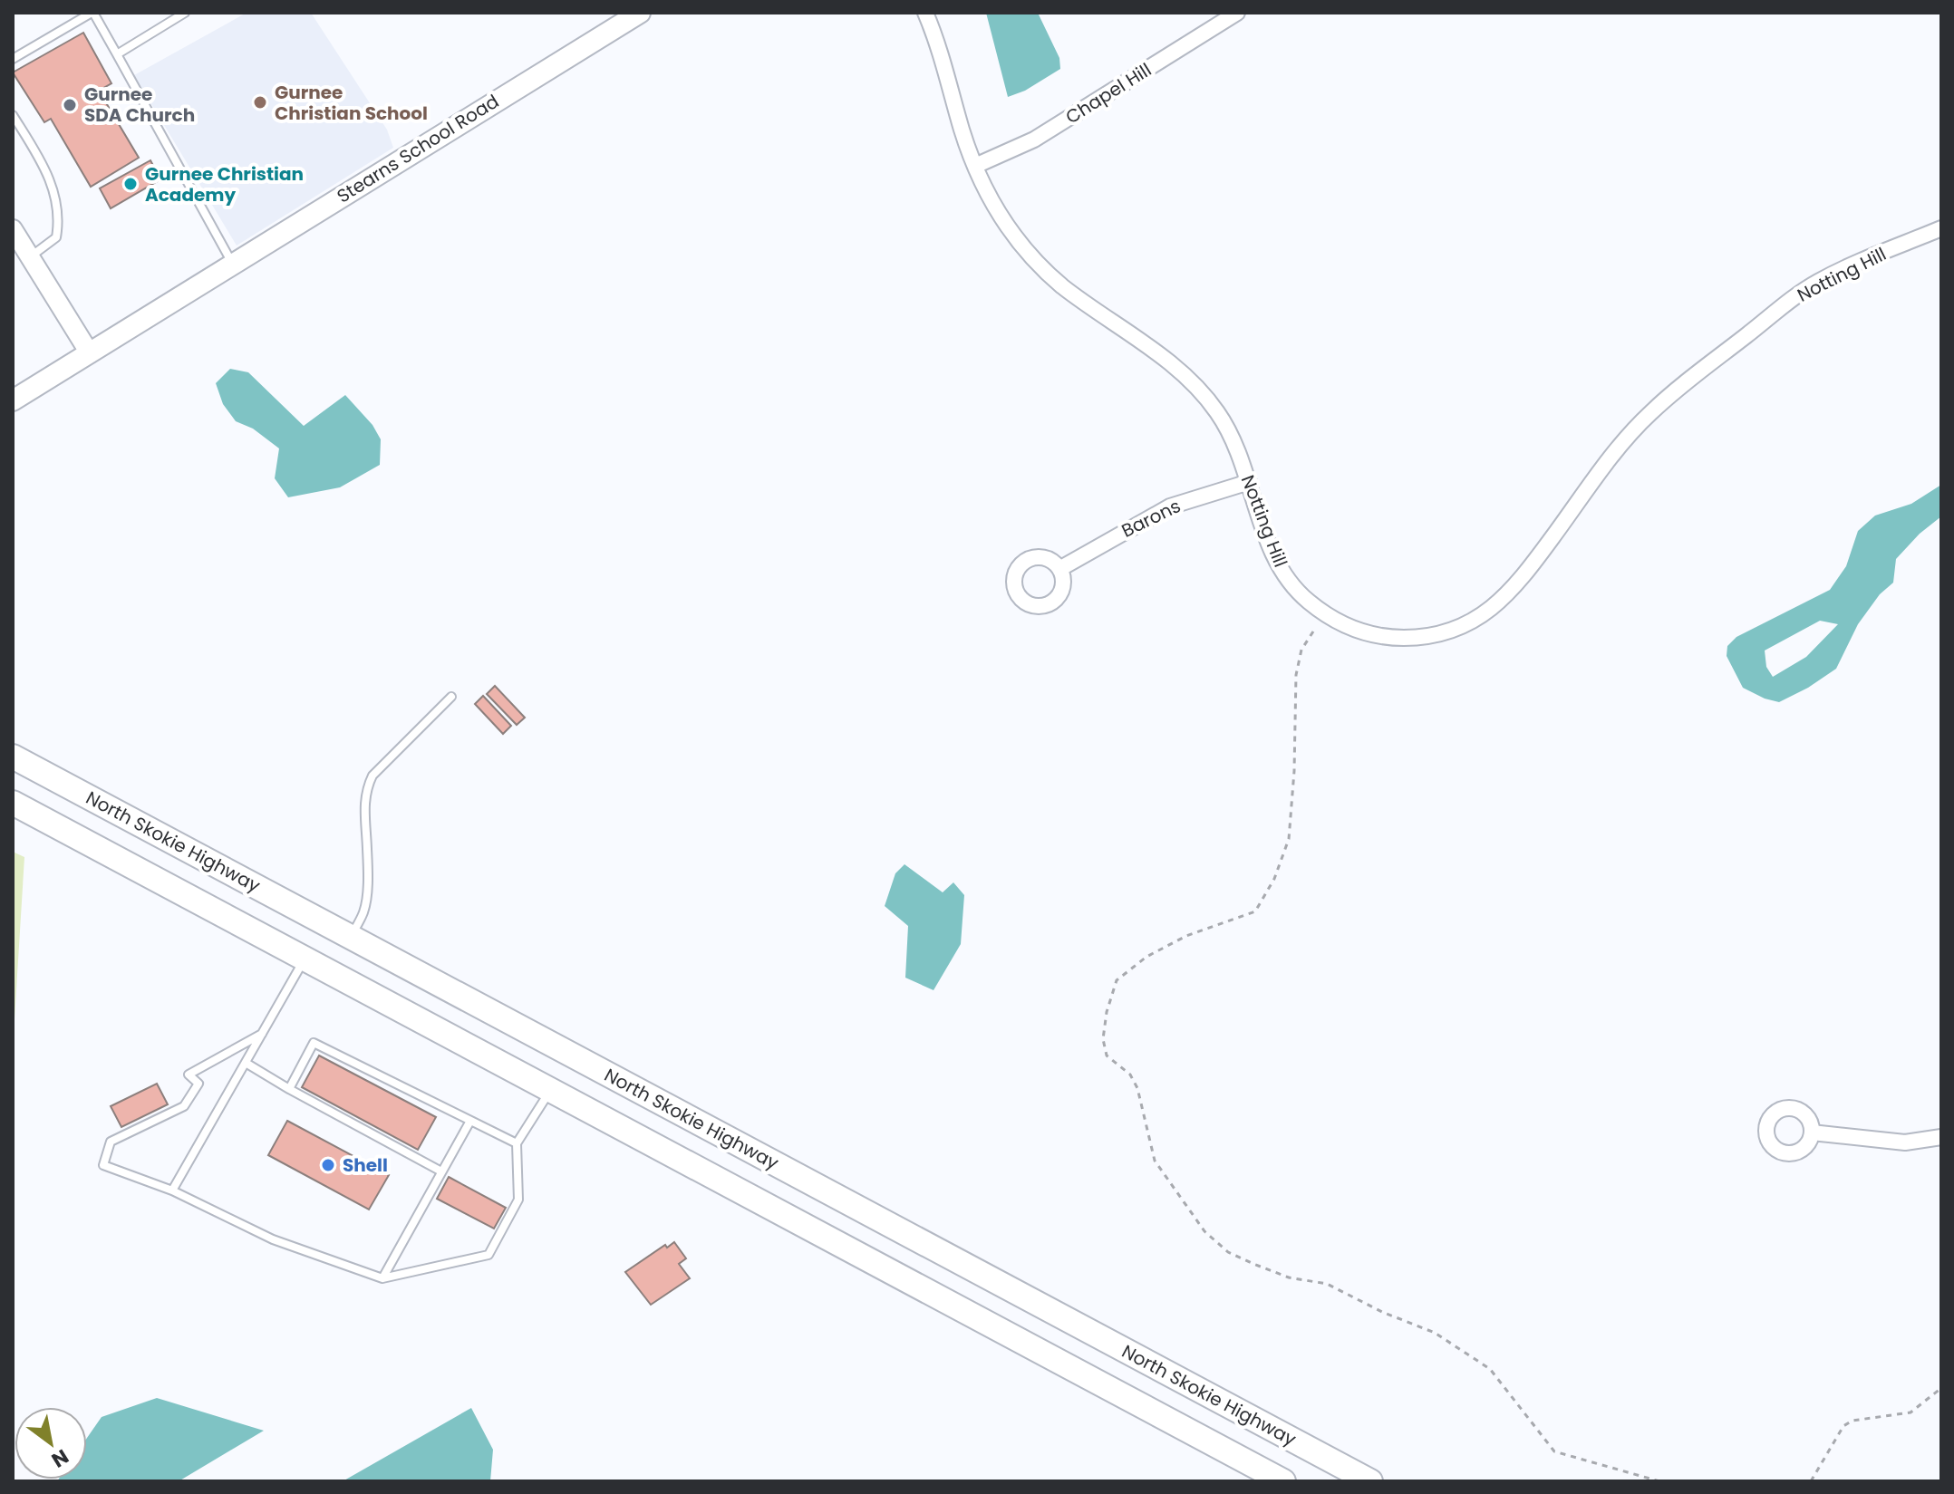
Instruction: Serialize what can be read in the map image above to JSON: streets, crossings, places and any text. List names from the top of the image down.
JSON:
{
  "streets": {
    "highway": ["North Skokie Highway"],
    "main road": ["Stearns School Road"],
    "street": ["Chapel Hill", "Notting Hill", "Barons"]
  },
  "crossings": [
    ["Chapel Hill", "Notting Hill"],
    ["Notting Hill", "Barons"]
  ],
  "places": [
    "Gurnee Christian School",
    "Gurnee SDA Church",
    "Gurnee Christian Academy",
    "Shell"
  ],
  "north": "bottom right"
}
